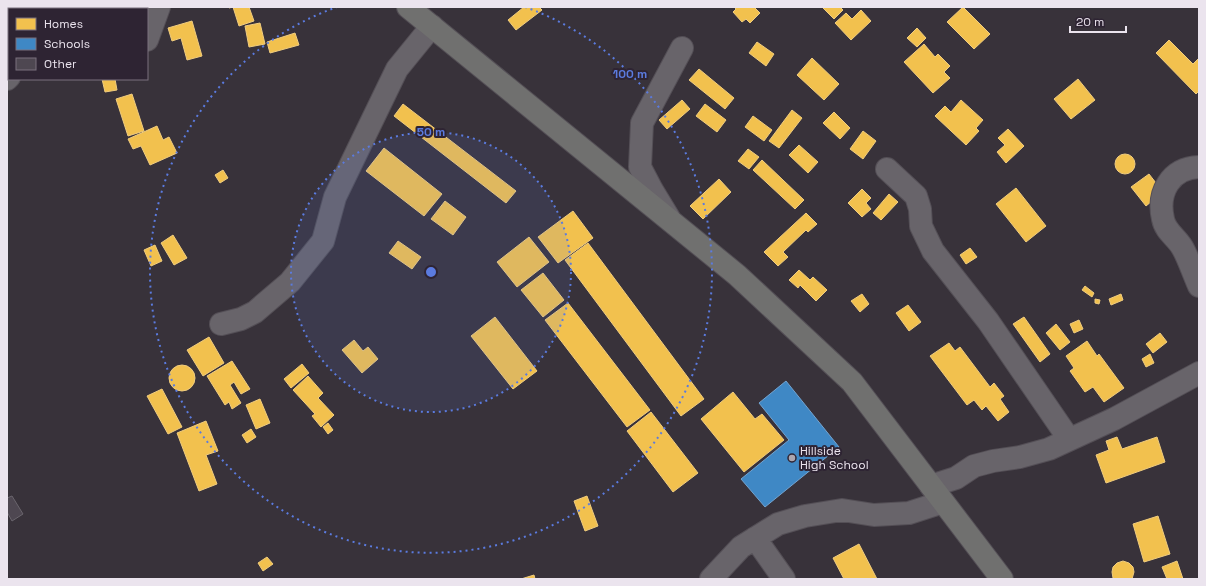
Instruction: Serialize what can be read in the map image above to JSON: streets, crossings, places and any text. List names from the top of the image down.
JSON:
{
  "places": ["Hillside High School"],
  "legend": ["Homes", "Schools", "Other"],
  "scale_bar": "20 m",
  "rings": ["100 m", "50 m"]
}
